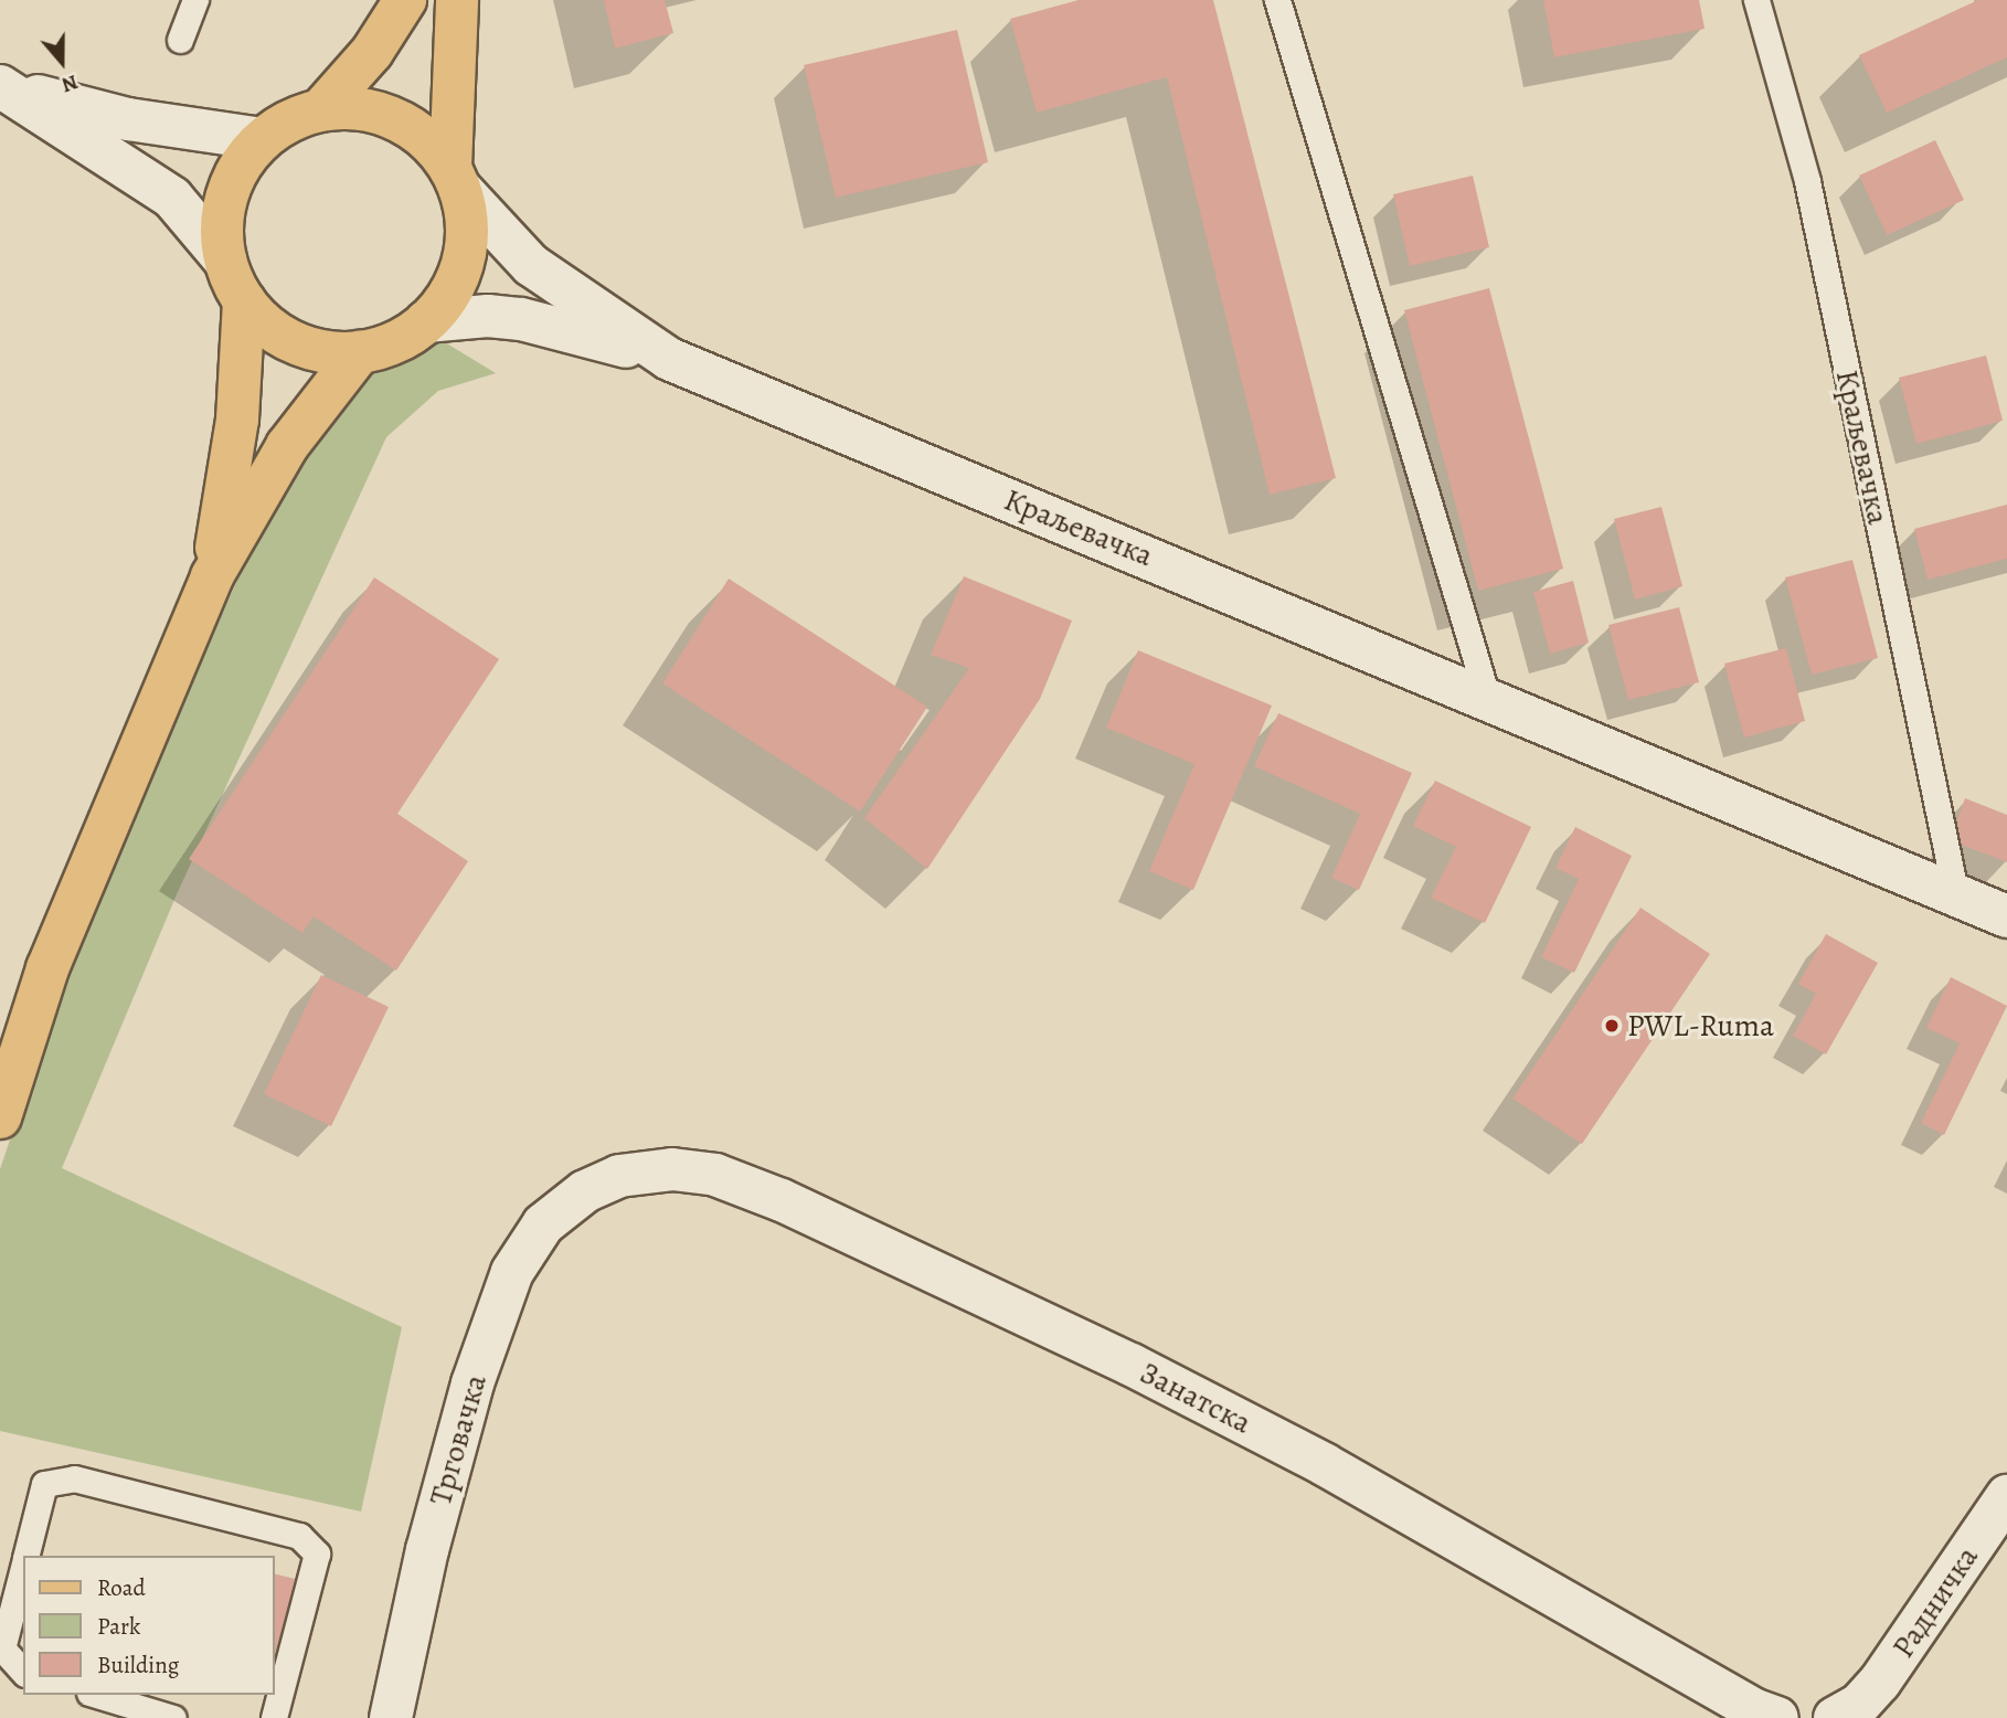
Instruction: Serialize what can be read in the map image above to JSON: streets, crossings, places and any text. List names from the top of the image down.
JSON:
{
  "streets": {
    "main road": [
      "Краљевачка",
      "Занатска",
      "Трговачка",
      "Радничка"
    ]
  },
  "crossings": [
    ["Занатска", "Трговачка"]
  ],
  "places": ["PWL-Ruma"],
  "legend": ["Road", "Park", "Building"],
  "north": "bottom"
}
